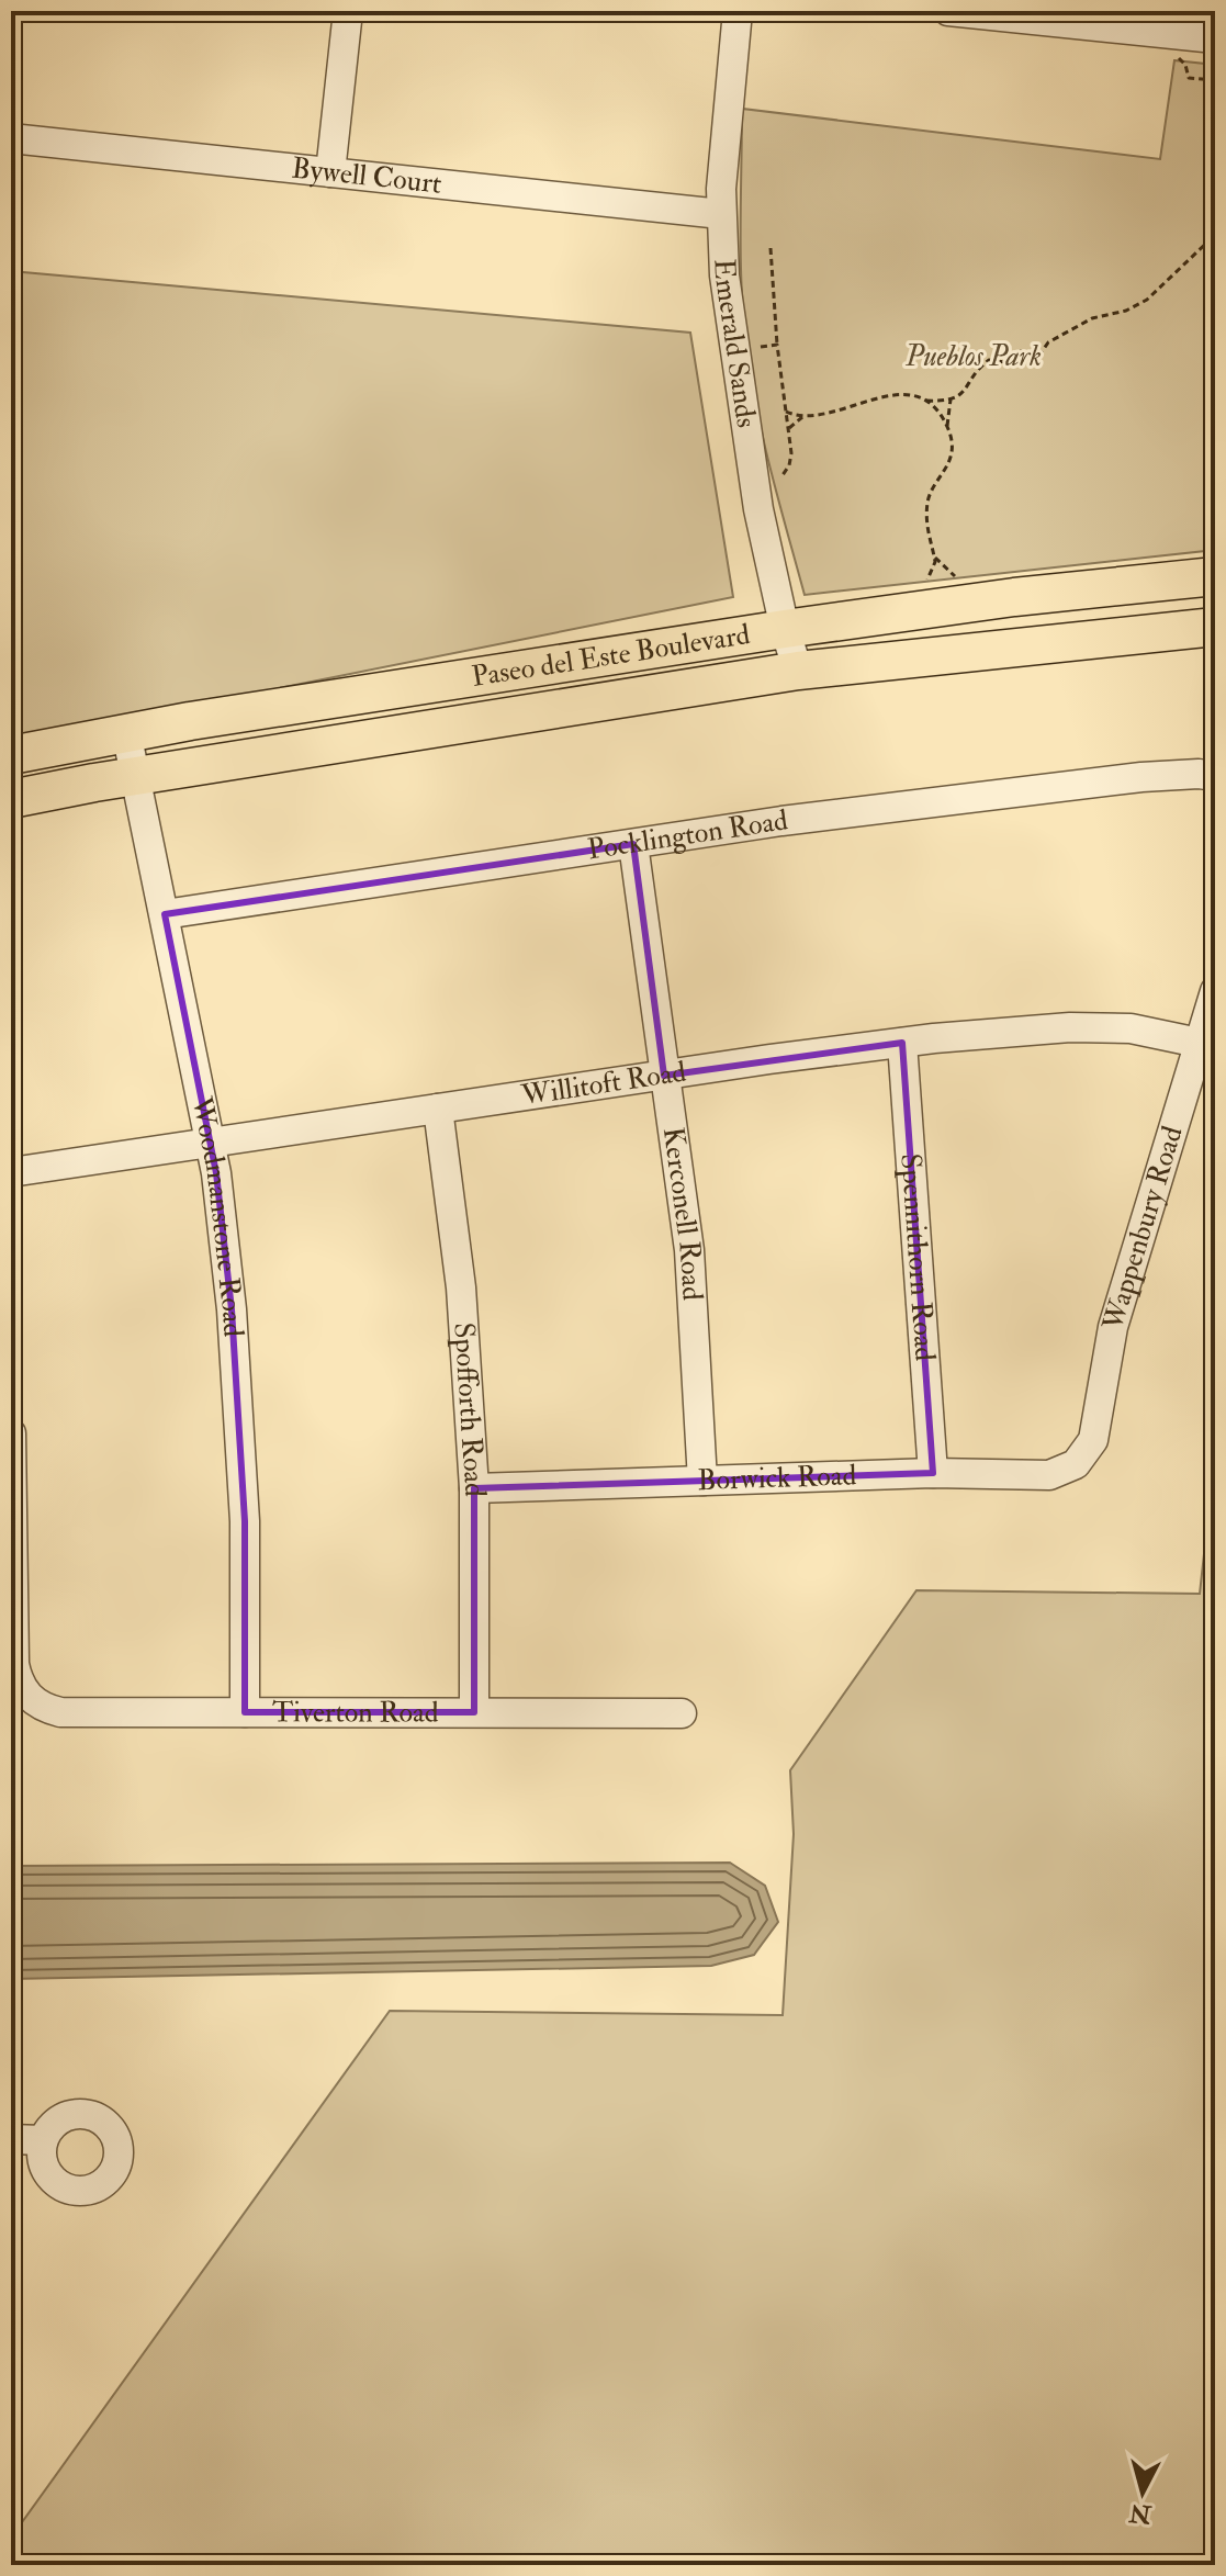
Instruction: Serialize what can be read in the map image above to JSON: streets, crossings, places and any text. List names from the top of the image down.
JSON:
{
  "streets": {
    "main road": ["Paseo del Este Boulevard"],
    "street": [
      "Bywell Court",
      "Emerald Sands",
      "Pocklington Road",
      "Willitoft Road",
      "Kerconell Road",
      "Woodmanstone Road",
      "Wappenbury Road",
      "Spennithorn Road",
      "Spofforth Road",
      "Borwick Road",
      "Tiverton Road"
    ]
  },
  "crossings": [
    ["Bywell Court", "Emerald Sands"],
    ["Emerald Sands", "Paseo del Este Boulevard"],
    ["Paseo del Este Boulevard", "Woodmanstone Road"],
    ["Pocklington Road", "Kerconell Road"],
    ["Pocklington Road", "Woodmanstone Road"],
    ["Willitoft Road", "Kerconell Road"],
    ["Willitoft Road", "Woodmanstone Road"],
    ["Willitoft Road", "Wappenbury Road"],
    ["Willitoft Road", "Spennithorn Road"],
    ["Willitoft Road", "Spofforth Road"],
    ["Kerconell Road", "Borwick Road"],
    ["Woodmanstone Road", "Tiverton Road"],
    ["Wappenbury Road", "Borwick Road"],
    ["Spennithorn Road", "Borwick Road"],
    ["Spofforth Road", "Borwick Road"],
    ["Spofforth Road", "Tiverton Road"]
  ],
  "parks": ["Pueblos Park"],
  "north": "bottom"
}
